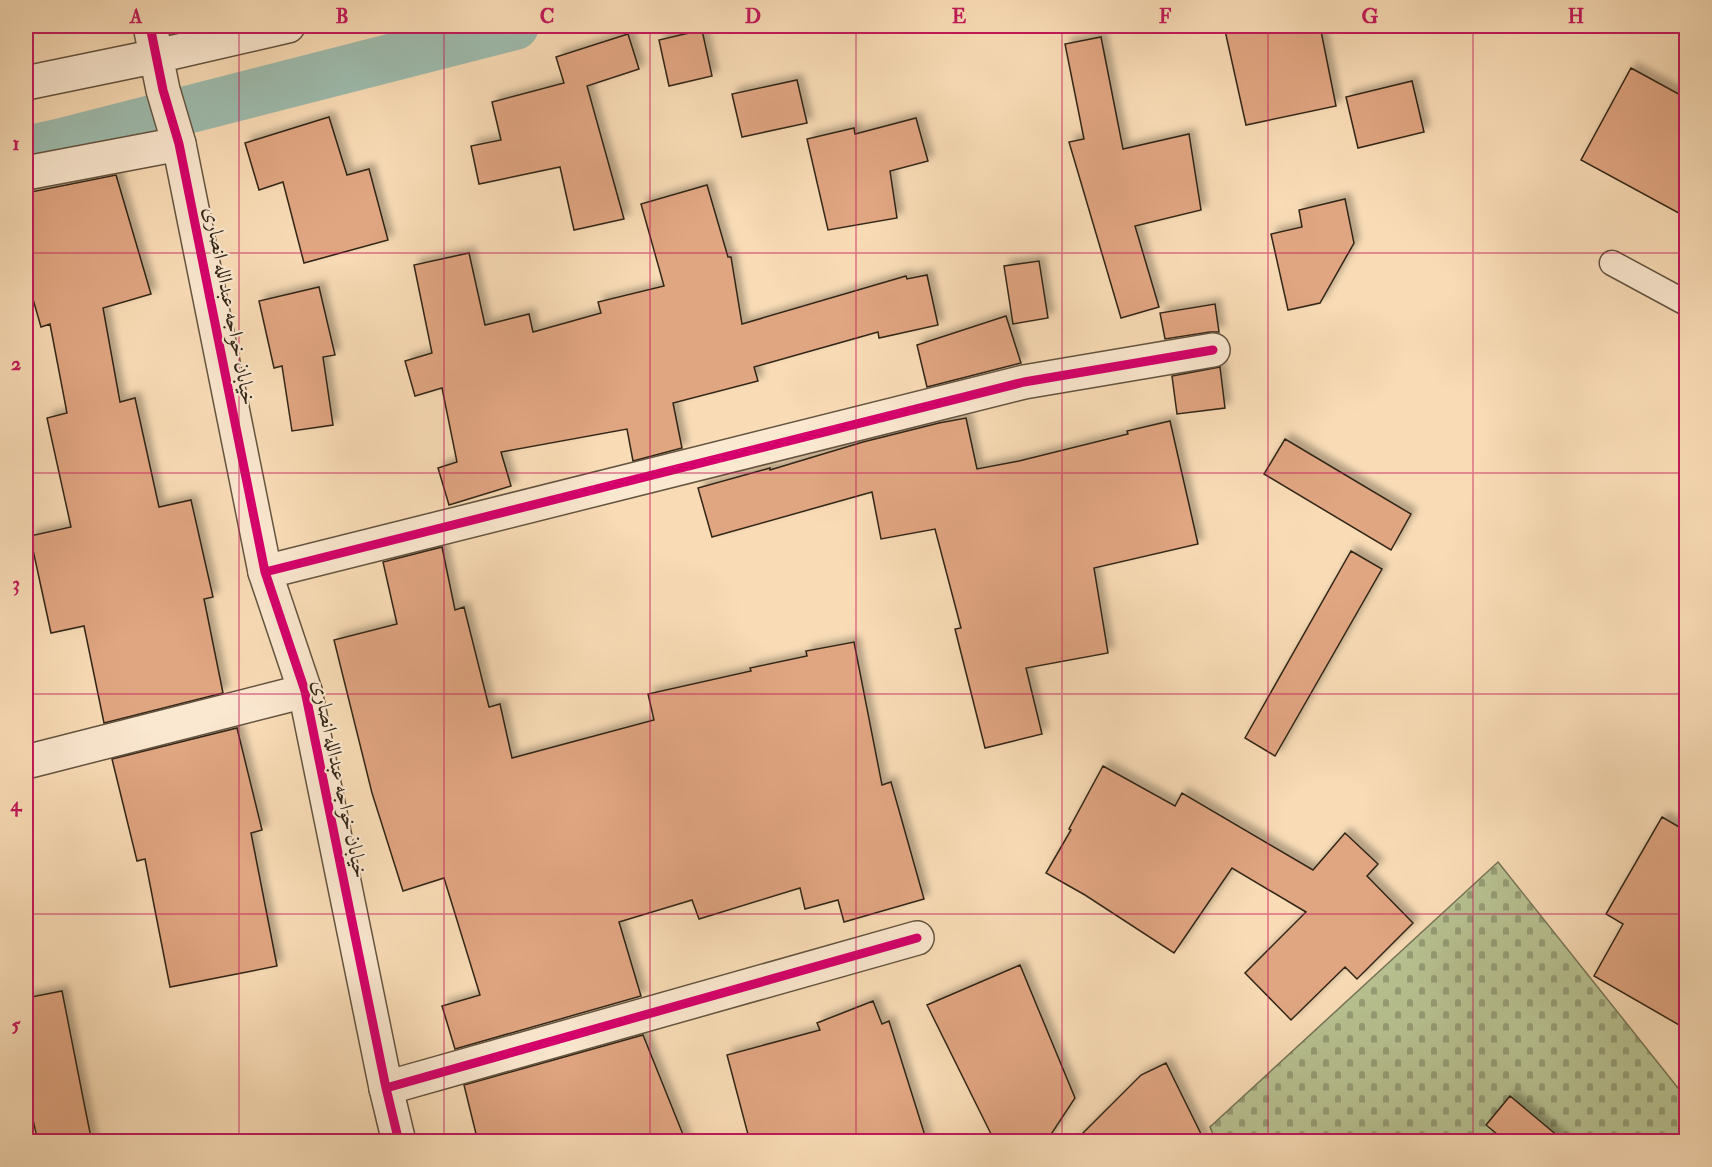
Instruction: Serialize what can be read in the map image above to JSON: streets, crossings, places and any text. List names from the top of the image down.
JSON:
{
  "streets": {
    "street": ["خیابان خواجه عبدالله انصاری"]
  },
  "grid": {
    "columns": [
      "A",
      "B",
      "C",
      "D",
      "E",
      "F",
      "G",
      "H"
    ],
    "rows": [
      "1",
      "2",
      "3",
      "4",
      "5"
    ]
  }
}
